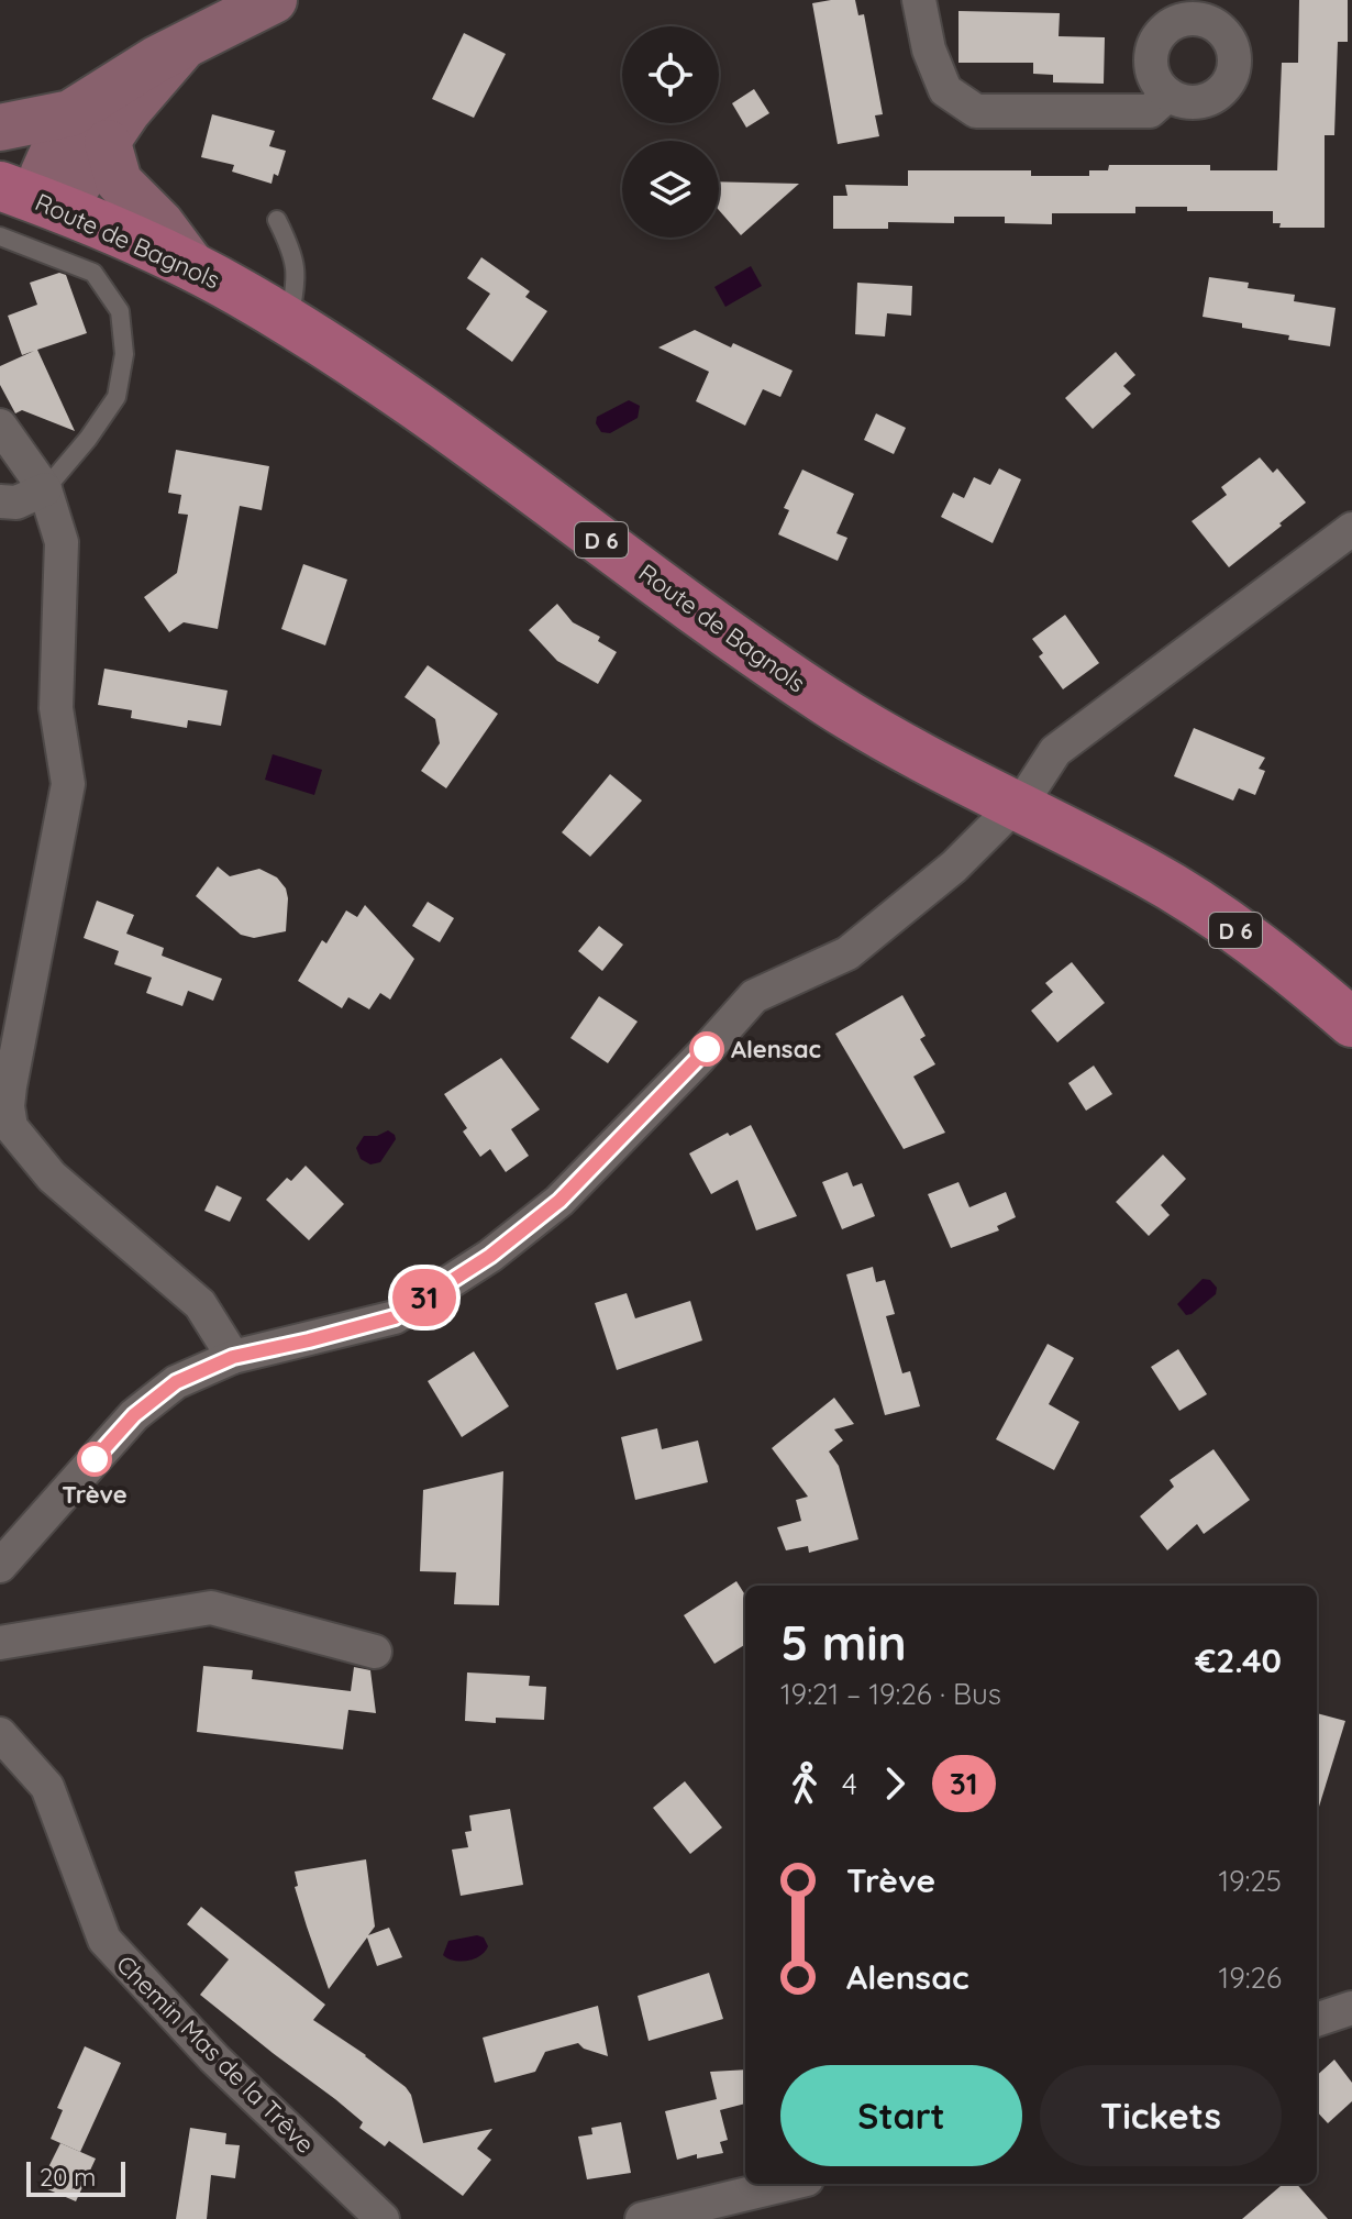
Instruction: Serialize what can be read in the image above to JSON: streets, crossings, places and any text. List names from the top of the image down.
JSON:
{
  "streets": {
    "main road": ["Route de Bagnols", "D 6"],
    "street": ["Chemin Mas de la Trêve"]
  },
  "places": ["Alensac", "Trève"],
  "lines": ["bus line 31"],
  "scale_bar": "20 m",
  "page": {
    "on_map": "31",
    "heading": ["5 min", "19:21 – 19:26 · Bus", "€2.40"],
    "legs": ["4", "31"],
    "list": [
      {
        "name": "Trève",
        "value": "19:25"
      },
      {
        "name": "Alensac",
        "value": "19:26"
      }
    ],
    "buttons": ["Start", "Tickets"],
    "scale": "20 m"
  }
}
